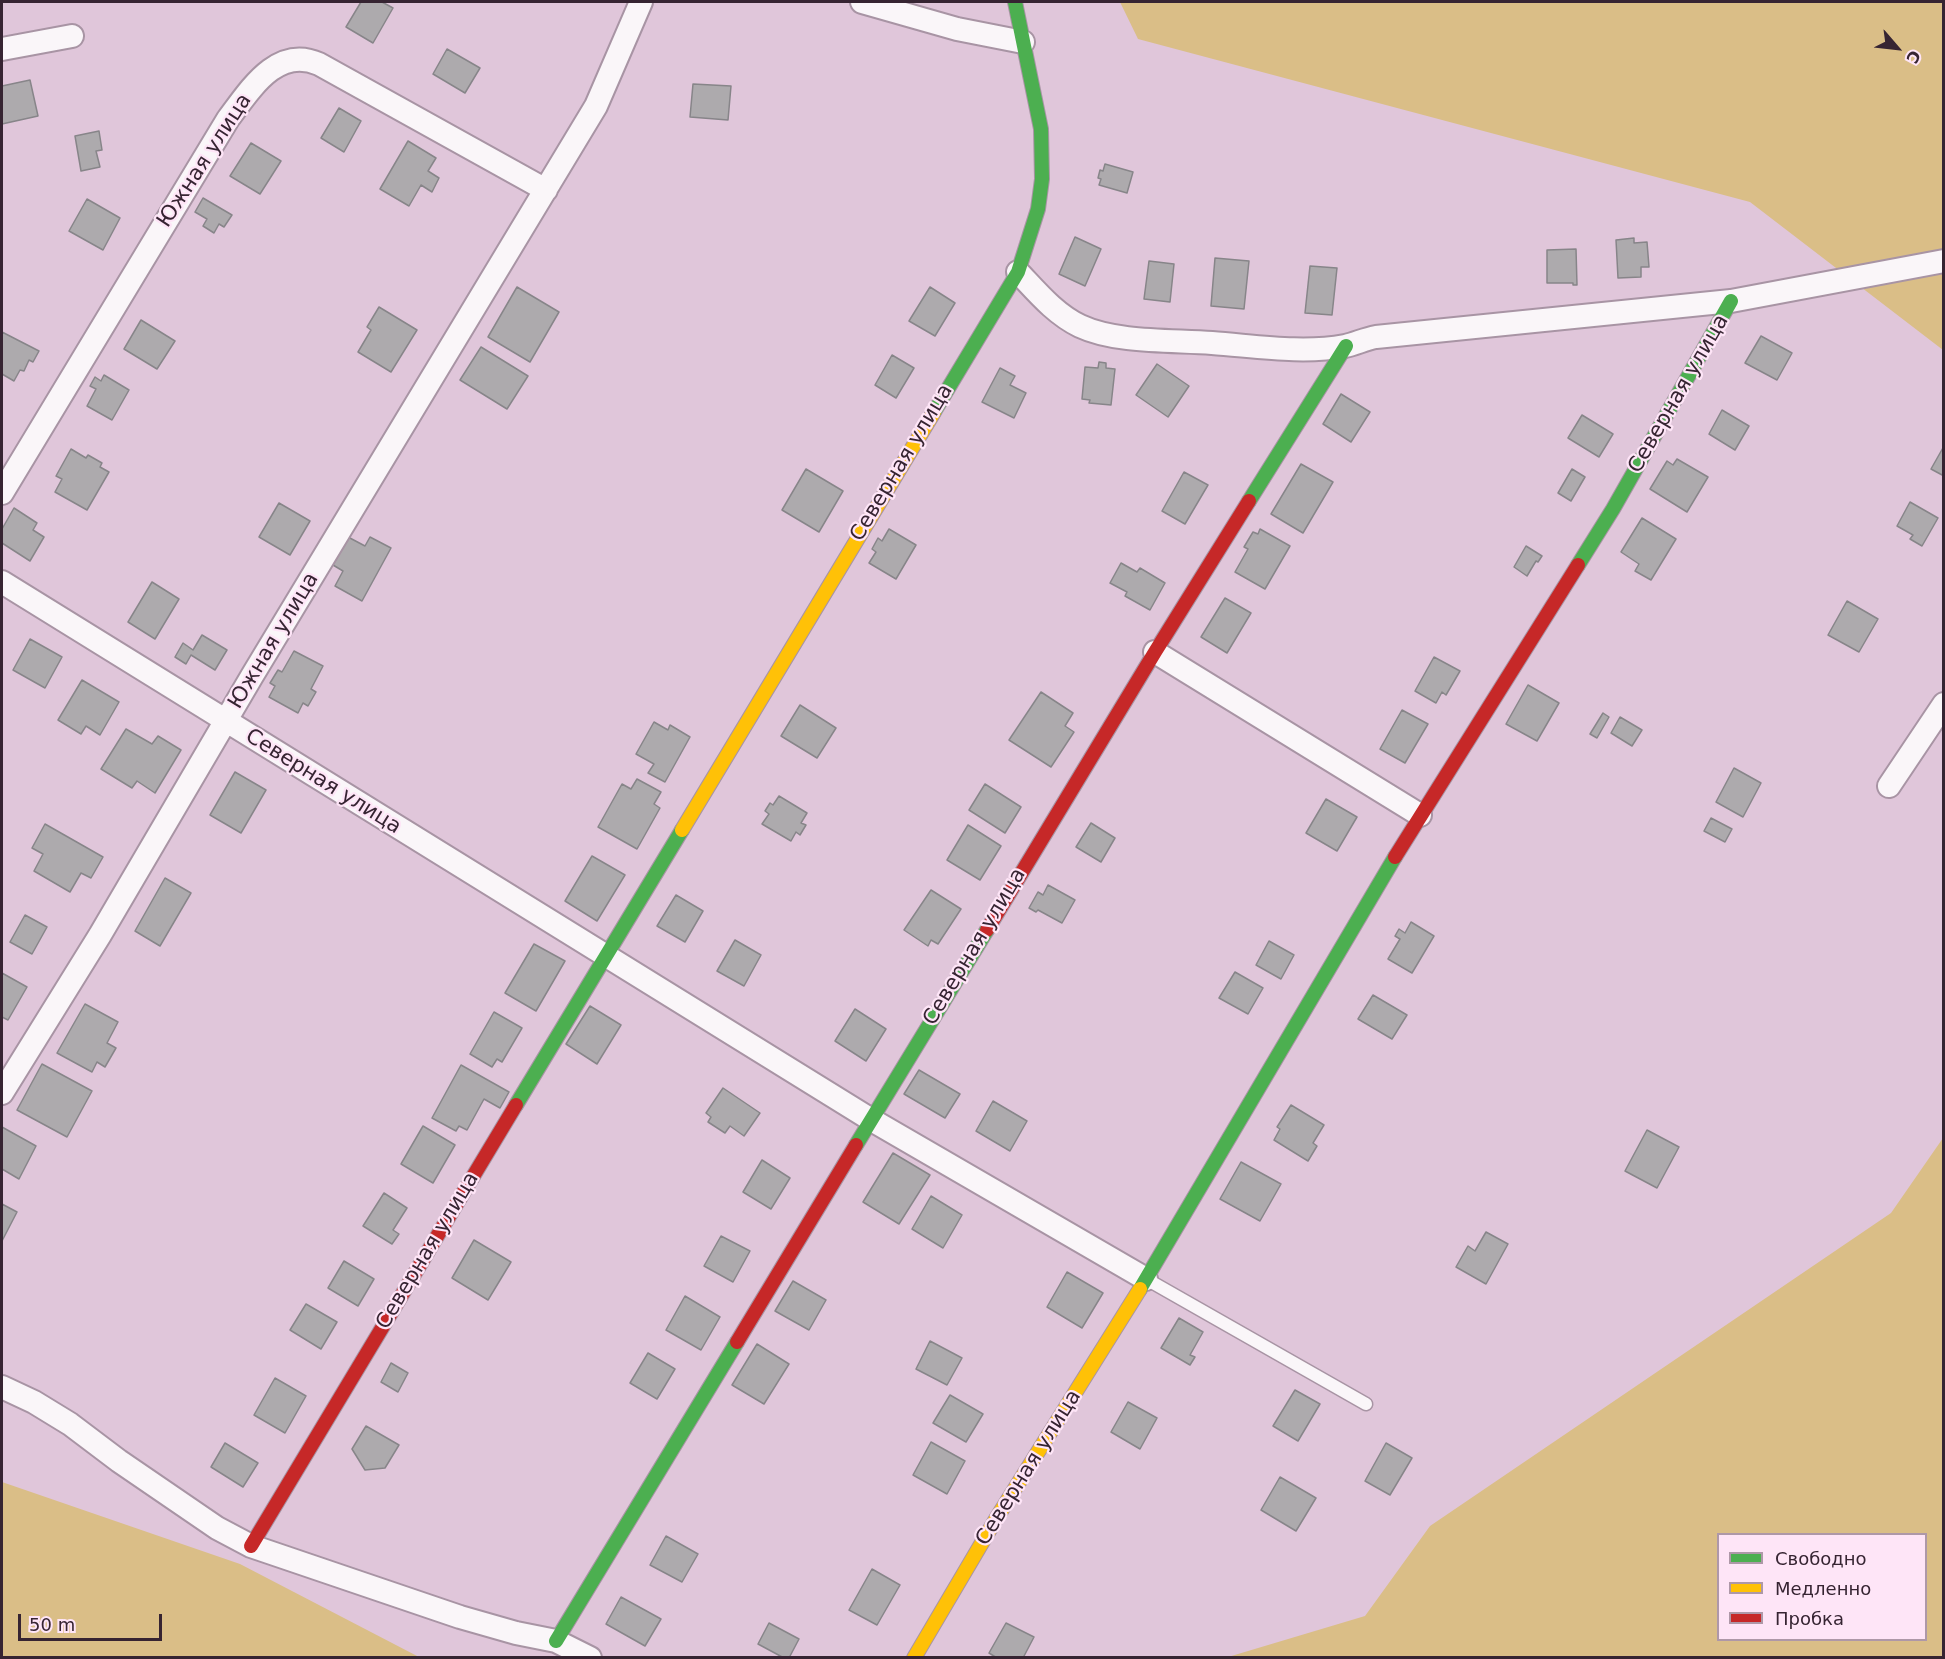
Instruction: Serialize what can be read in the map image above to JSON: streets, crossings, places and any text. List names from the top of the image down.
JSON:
{
  "streets": {
    "street": ["Южная улица", "Северная улица"]
  },
  "crossings": [
    ["Южная улица", "Северная улица"]
  ],
  "legend": ["Свободно", "Медленно", "Пробка"],
  "scale_bar": "50 m",
  "north": "bottom right"
}
